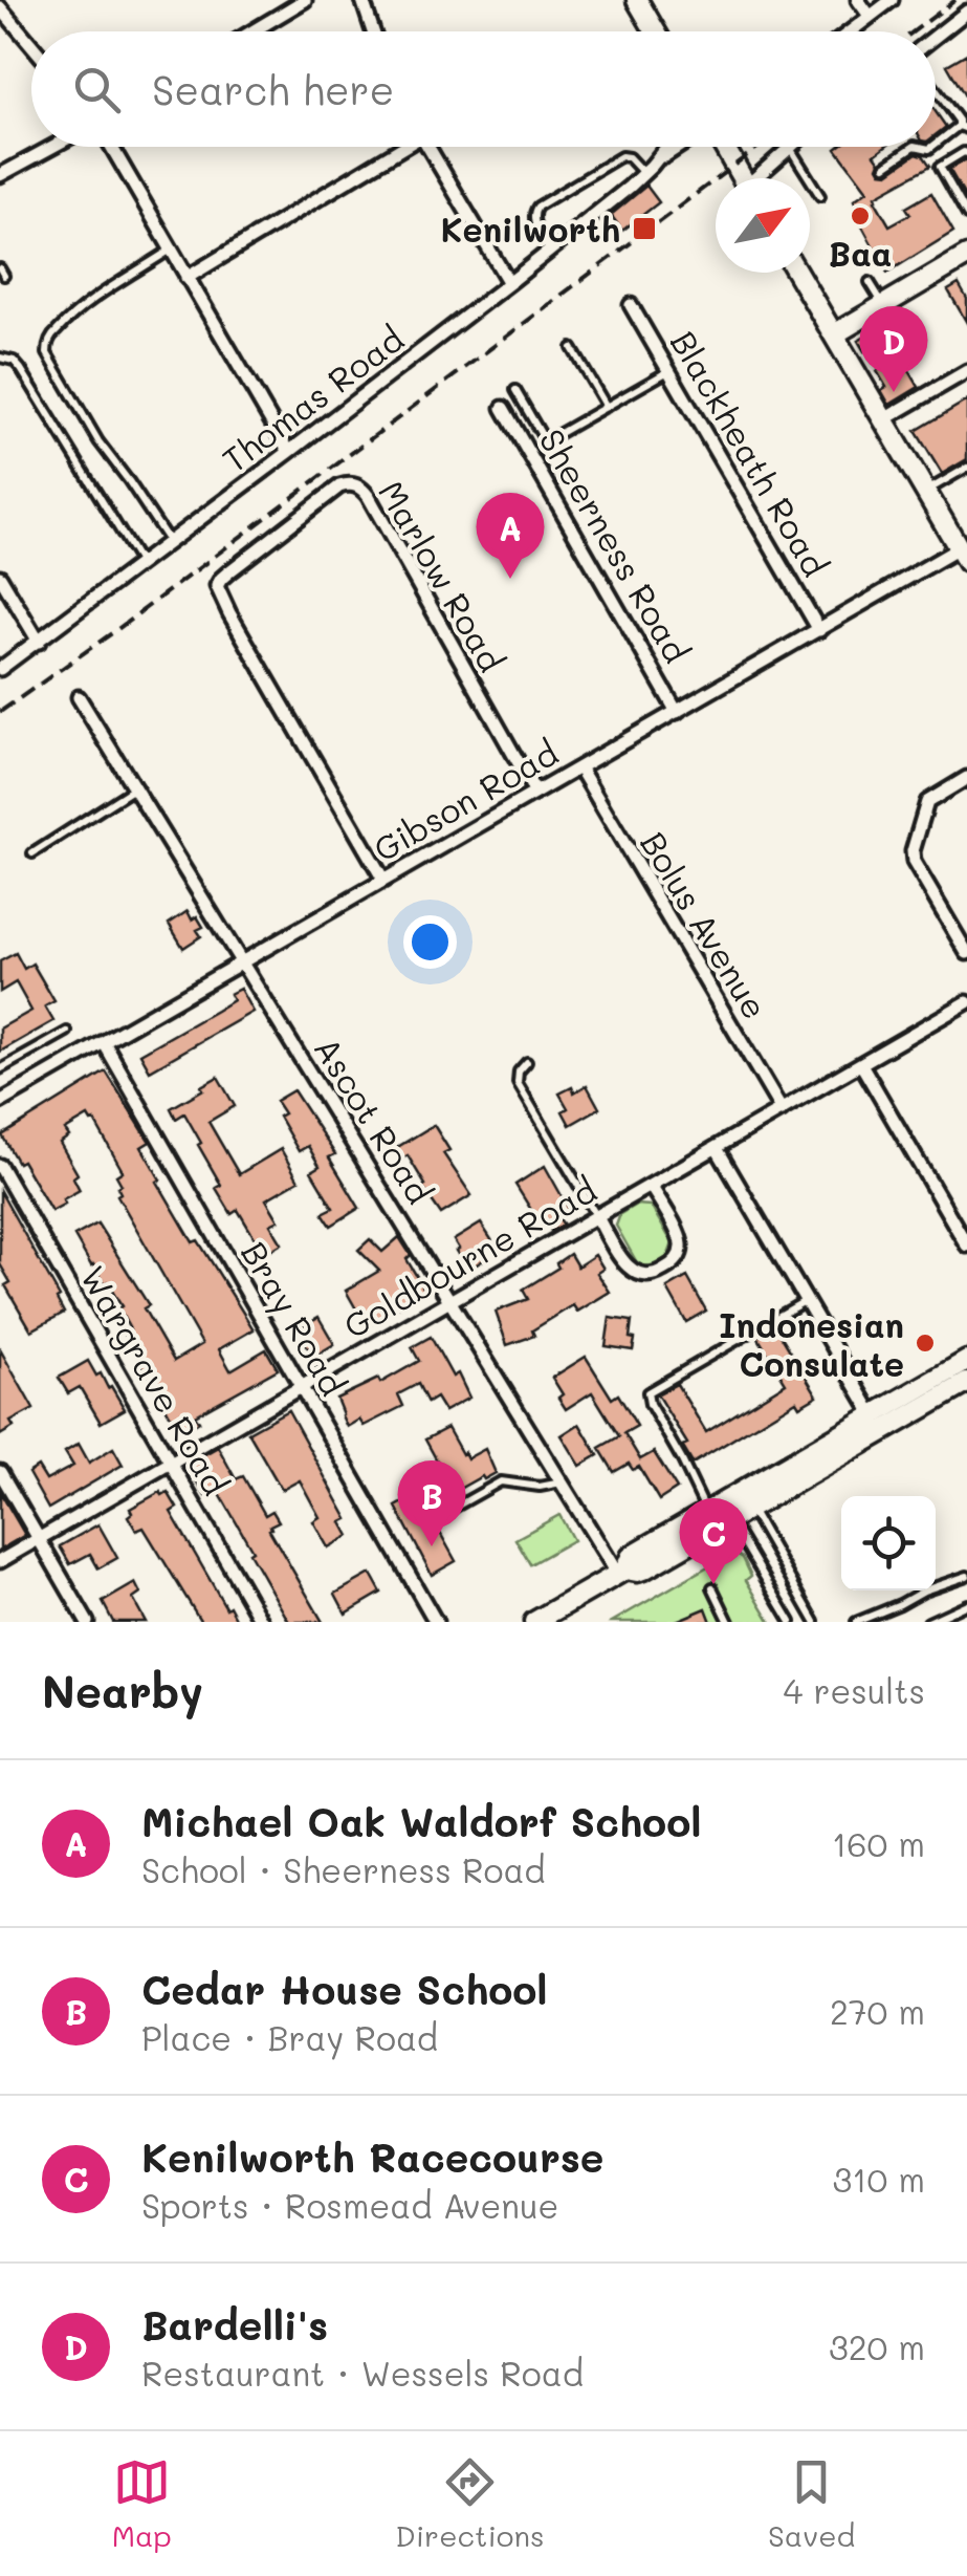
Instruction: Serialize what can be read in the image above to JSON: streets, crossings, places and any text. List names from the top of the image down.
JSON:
{
  "streets": {
    "street": [
      "Thomas Road",
      "Blackheath Road",
      "Sheerness Road",
      "Marlow Road",
      "Gibson Road",
      "Bolus Avenue",
      "Ascot Road",
      "Goldbourne Road",
      "Bray Road",
      "Wargrave Road"
    ]
  },
  "crossings": [
    ["Blackheath Road", "Gibson Road"],
    ["Sheerness Road", "Gibson Road"],
    ["Marlow Road", "Gibson Road"],
    ["Gibson Road", "Bolus Avenue"],
    ["Gibson Road", "Ascot Road"],
    ["Gibson Road", "Bray Road"],
    ["Bolus Avenue", "Goldbourne Road"],
    ["Ascot Road", "Goldbourne Road"],
    ["Goldbourne Road", "Bray Road"],
    ["Goldbourne Road", "Wargrave Road"]
  ],
  "places": {
    "other": ["Baa", "Indonesian Consulate"],
    "transit": ["Kenilworth"]
  },
  "north": "top right",
  "page": {
    "search": "Search here",
    "pins": [
      "D",
      "A",
      "B",
      "C"
    ],
    "heading": ["Nearby", "4 results"],
    "list": [
      {
        "mark": "A",
        "name": "Michael Oak Waldorf School",
        "note": "School · Sheerness Road",
        "value": "160 m"
      },
      {
        "mark": "B",
        "name": "Cedar House School",
        "note": "Place · Bray Road",
        "value": "270 m"
      },
      {
        "mark": "C",
        "name": "Kenilworth Racecourse",
        "note": "Sports · Rosmead Avenue",
        "value": "310 m"
      },
      {
        "mark": "D",
        "name": "Bardelli's",
        "note": "Restaurant · Wessels Road",
        "value": "320 m"
      }
    ],
    "nav": ["Map", "Directions", "Saved"]
  }
}
